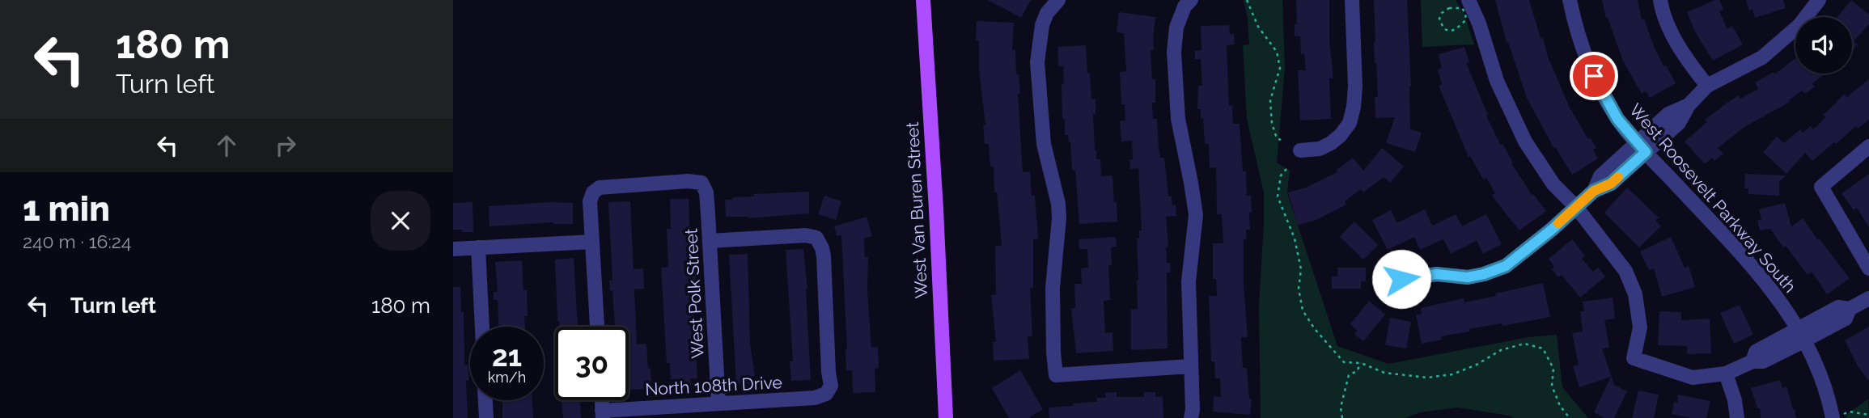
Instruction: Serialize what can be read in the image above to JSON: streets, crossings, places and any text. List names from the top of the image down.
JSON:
{
  "streets": {
    "main road": ["West Van Buren Street"],
    "street": ["West Roosevelt Parkway South", "West Polk Street", "North 108th Drive"]
  },
  "crossings": [
    ["West Polk Street", "North 108th Drive"]
  ],
  "page": {
    "turn": ["180 m", "Turn left"],
    "heading": ["1 min", "240 m · 16:24"],
    "list": [
      {
        "name": "Turn left",
        "value": "180 m"
      }
    ],
    "speed": "21 km/h",
    "limit": "30"
  }
}
